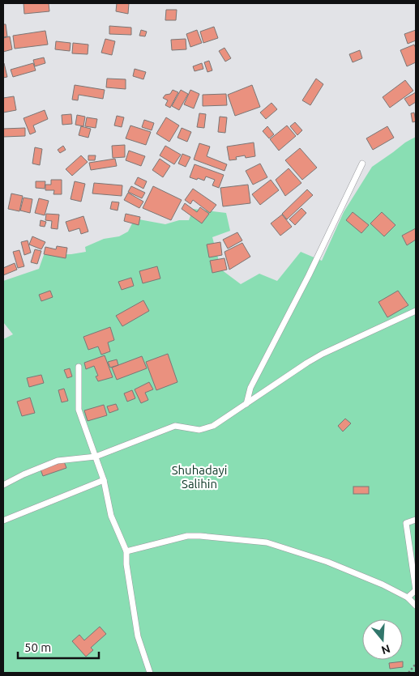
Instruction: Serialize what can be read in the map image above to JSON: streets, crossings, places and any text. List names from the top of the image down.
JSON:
{
  "parks": ["Shuhadayi Salihin"],
  "scale_bar": "50 m",
  "north": "bottom"
}
